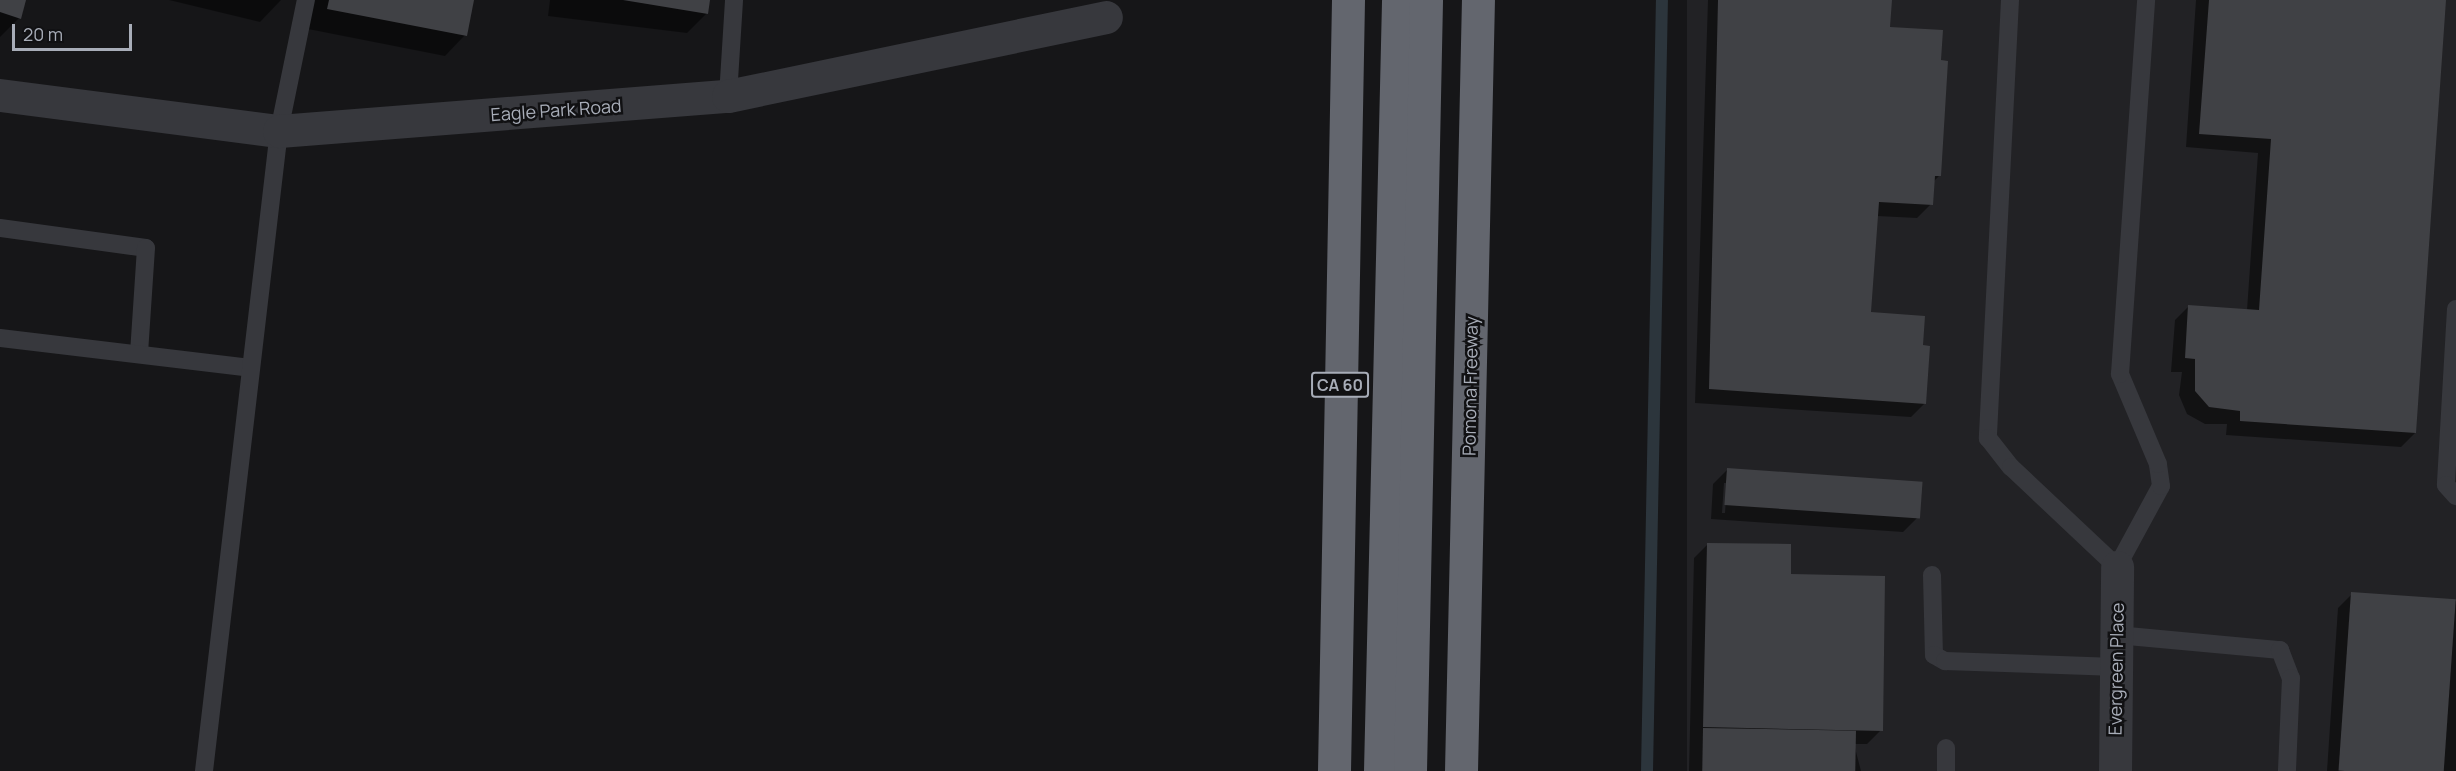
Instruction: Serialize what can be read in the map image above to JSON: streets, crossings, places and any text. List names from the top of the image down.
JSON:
{
  "streets": {
    "highway": ["CA 60", "Pomona Freeway"],
    "street": ["Eagle Park Road", "Evergreen Place"]
  },
  "scale_bar": "20 m"
}
